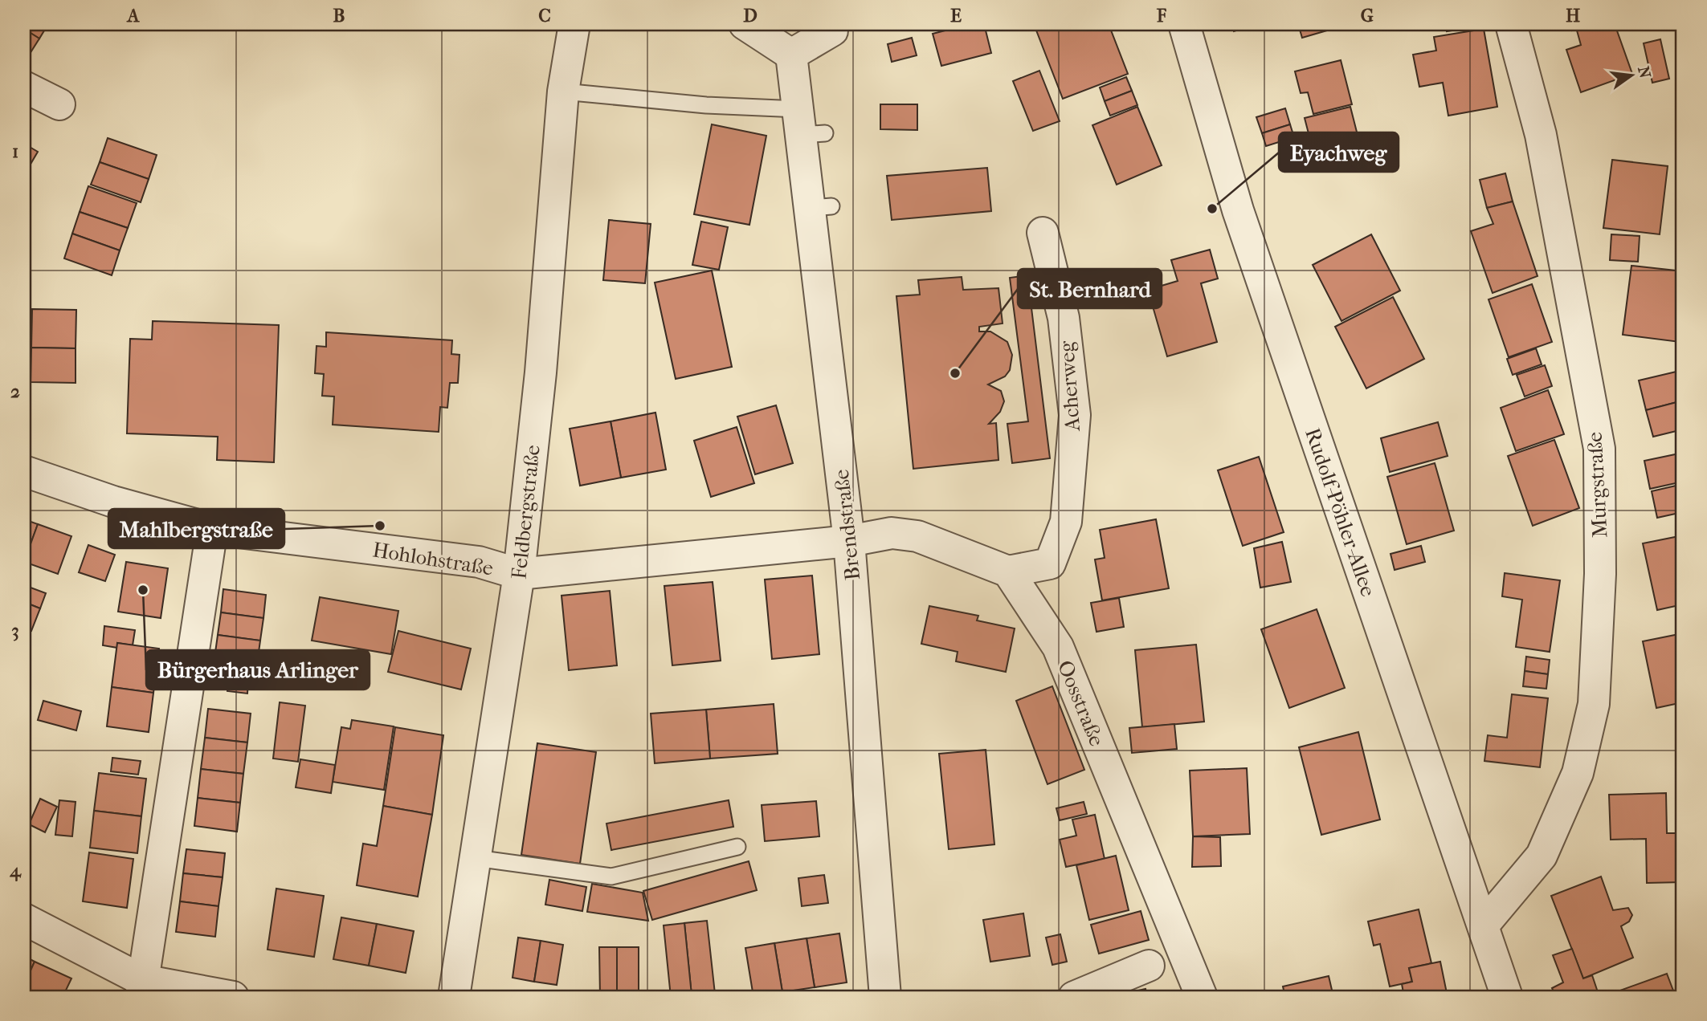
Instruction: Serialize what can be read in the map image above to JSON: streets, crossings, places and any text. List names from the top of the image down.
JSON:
{
  "streets": {
    "street": [
      "Acherweg",
      "Murgstraße",
      "Feldbergstraße",
      "Rudolf-Pöhler-Allee",
      "Brendstraße",
      "Hohlohstraße",
      "Oosstraße"
    ]
  },
  "crossings": [
    ["Acherweg", "Oosstraße"],
    ["Murgstraße", "Rudolf-Pöhler-Allee"],
    ["Feldbergstraße", "Hohlohstraße"],
    ["Brendstraße", "Hohlohstraße"]
  ],
  "places": [
    "Eyachweg",
    "St. Bernhard",
    "Mahlbergstraße",
    "Bürgerhaus Arlinger"
  ],
  "north": "right",
  "grid": {
    "columns": [
      "A",
      "B",
      "C",
      "D",
      "E",
      "F",
      "G",
      "H"
    ],
    "rows": [
      "1",
      "2",
      "3",
      "4"
    ]
  }
}
